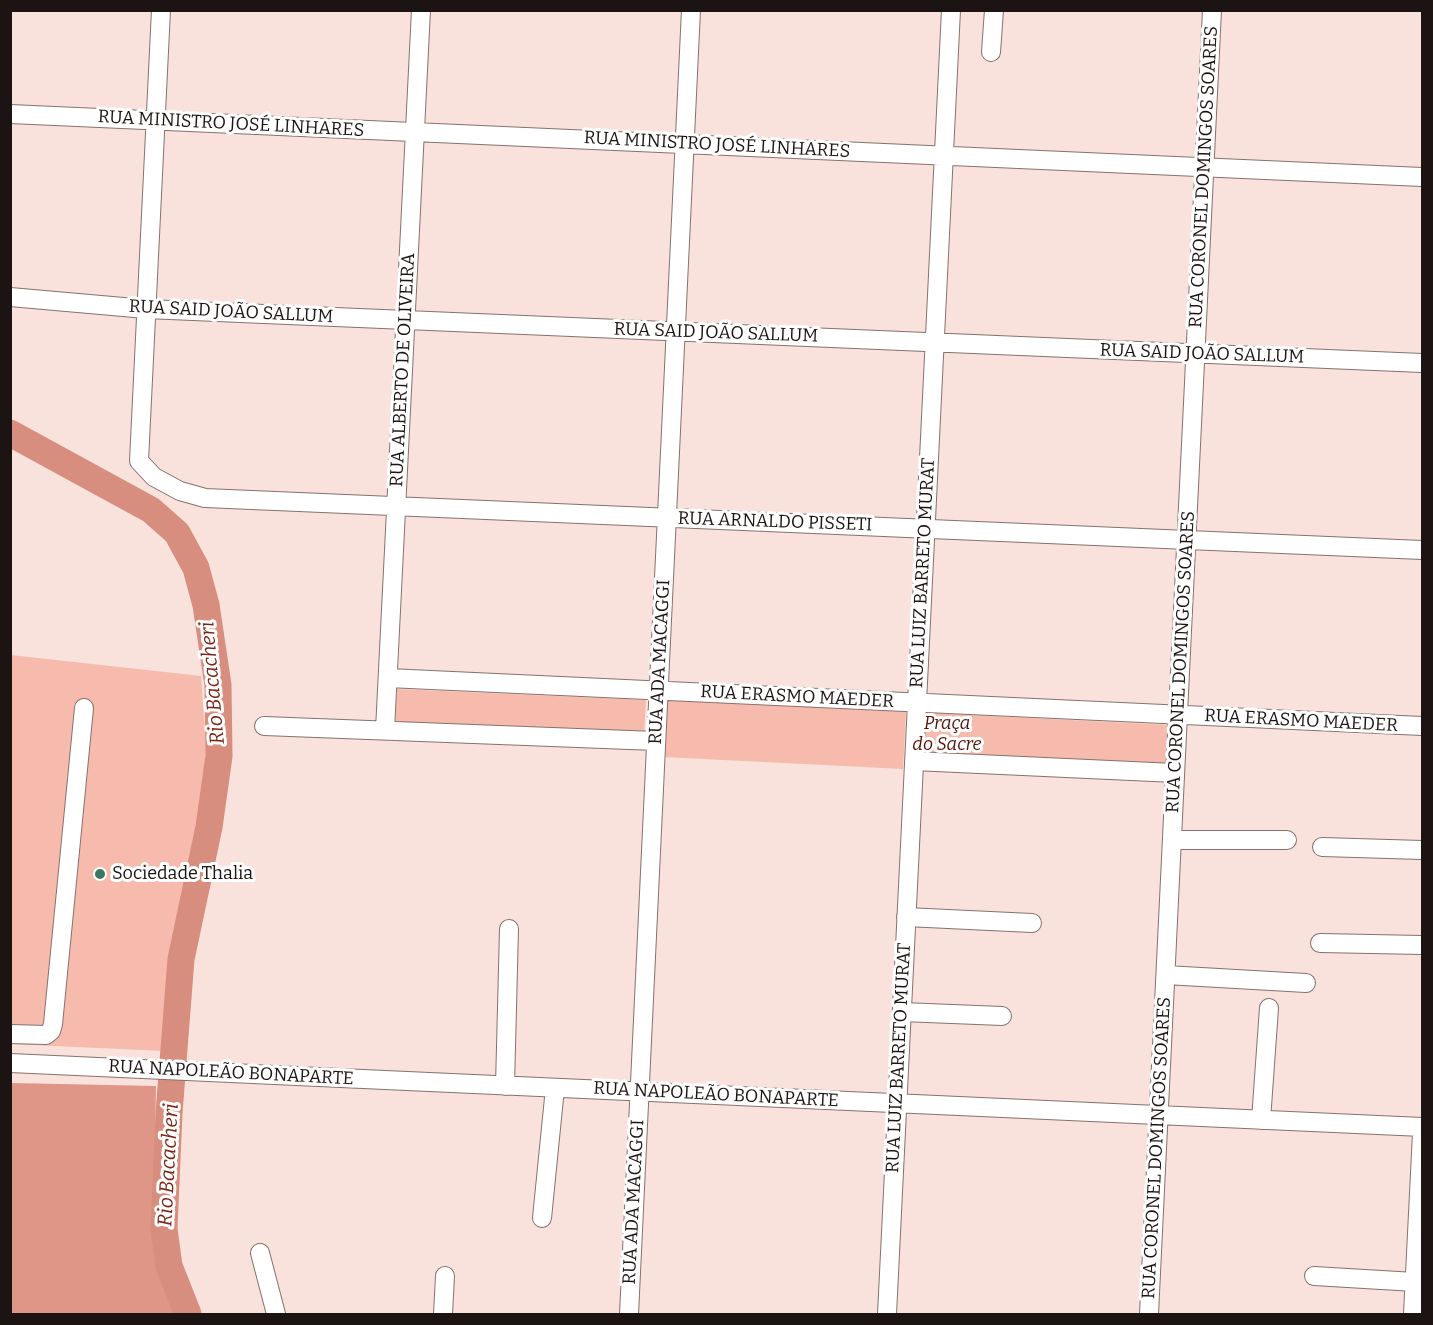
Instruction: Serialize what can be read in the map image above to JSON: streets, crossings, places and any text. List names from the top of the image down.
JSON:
{
  "streets": {
    "street": [
      "RUA MINISTRO JOSÉ LINHARES",
      "RUA CORONEL DOMINGOS SOARES",
      "RUA SAID JOÃO SALLUM",
      "RUA ALBERTO DE OLIVEIRA",
      "RUA ARNALDO PISSETI",
      "RUA LUIZ BARRETO MURAT",
      "RUA ADA MACAGGI",
      "RUA ERASMO MAEDER",
      "RUA NAPOLEÃO BONAPARTE"
    ]
  },
  "crossings": [
    ["RUA MINISTRO JOSÉ LINHARES", "RUA CORONEL DOMINGOS SOARES"],
    ["RUA MINISTRO JOSÉ LINHARES", "RUA ALBERTO DE OLIVEIRA"],
    ["RUA MINISTRO JOSÉ LINHARES", "RUA LUIZ BARRETO MURAT"],
    ["RUA MINISTRO JOSÉ LINHARES", "RUA ADA MACAGGI"],
    ["RUA CORONEL DOMINGOS SOARES", "RUA SAID JOÃO SALLUM"],
    ["RUA CORONEL DOMINGOS SOARES", "RUA ARNALDO PISSETI"],
    ["RUA CORONEL DOMINGOS SOARES", "RUA ERASMO MAEDER"],
    ["RUA CORONEL DOMINGOS SOARES", "RUA NAPOLEÃO BONAPARTE"],
    ["RUA SAID JOÃO SALLUM", "RUA ALBERTO DE OLIVEIRA"],
    ["RUA SAID JOÃO SALLUM", "RUA ARNALDO PISSETI"],
    ["RUA SAID JOÃO SALLUM", "RUA LUIZ BARRETO MURAT"],
    ["RUA SAID JOÃO SALLUM", "RUA ADA MACAGGI"],
    ["RUA ALBERTO DE OLIVEIRA", "RUA ARNALDO PISSETI"],
    ["RUA ALBERTO DE OLIVEIRA", "RUA ERASMO MAEDER"],
    ["RUA ARNALDO PISSETI", "RUA LUIZ BARRETO MURAT"],
    ["RUA ARNALDO PISSETI", "RUA ADA MACAGGI"],
    ["RUA LUIZ BARRETO MURAT", "RUA ERASMO MAEDER"],
    ["RUA LUIZ BARRETO MURAT", "RUA NAPOLEÃO BONAPARTE"],
    ["RUA ADA MACAGGI", "RUA ERASMO MAEDER"],
    ["RUA ADA MACAGGI", "RUA NAPOLEÃO BONAPARTE"]
  ],
  "water": ["Rio Bacacheri"],
  "parks": ["Praça do Sacre"],
  "places": ["Sociedade Thalia"]
}
